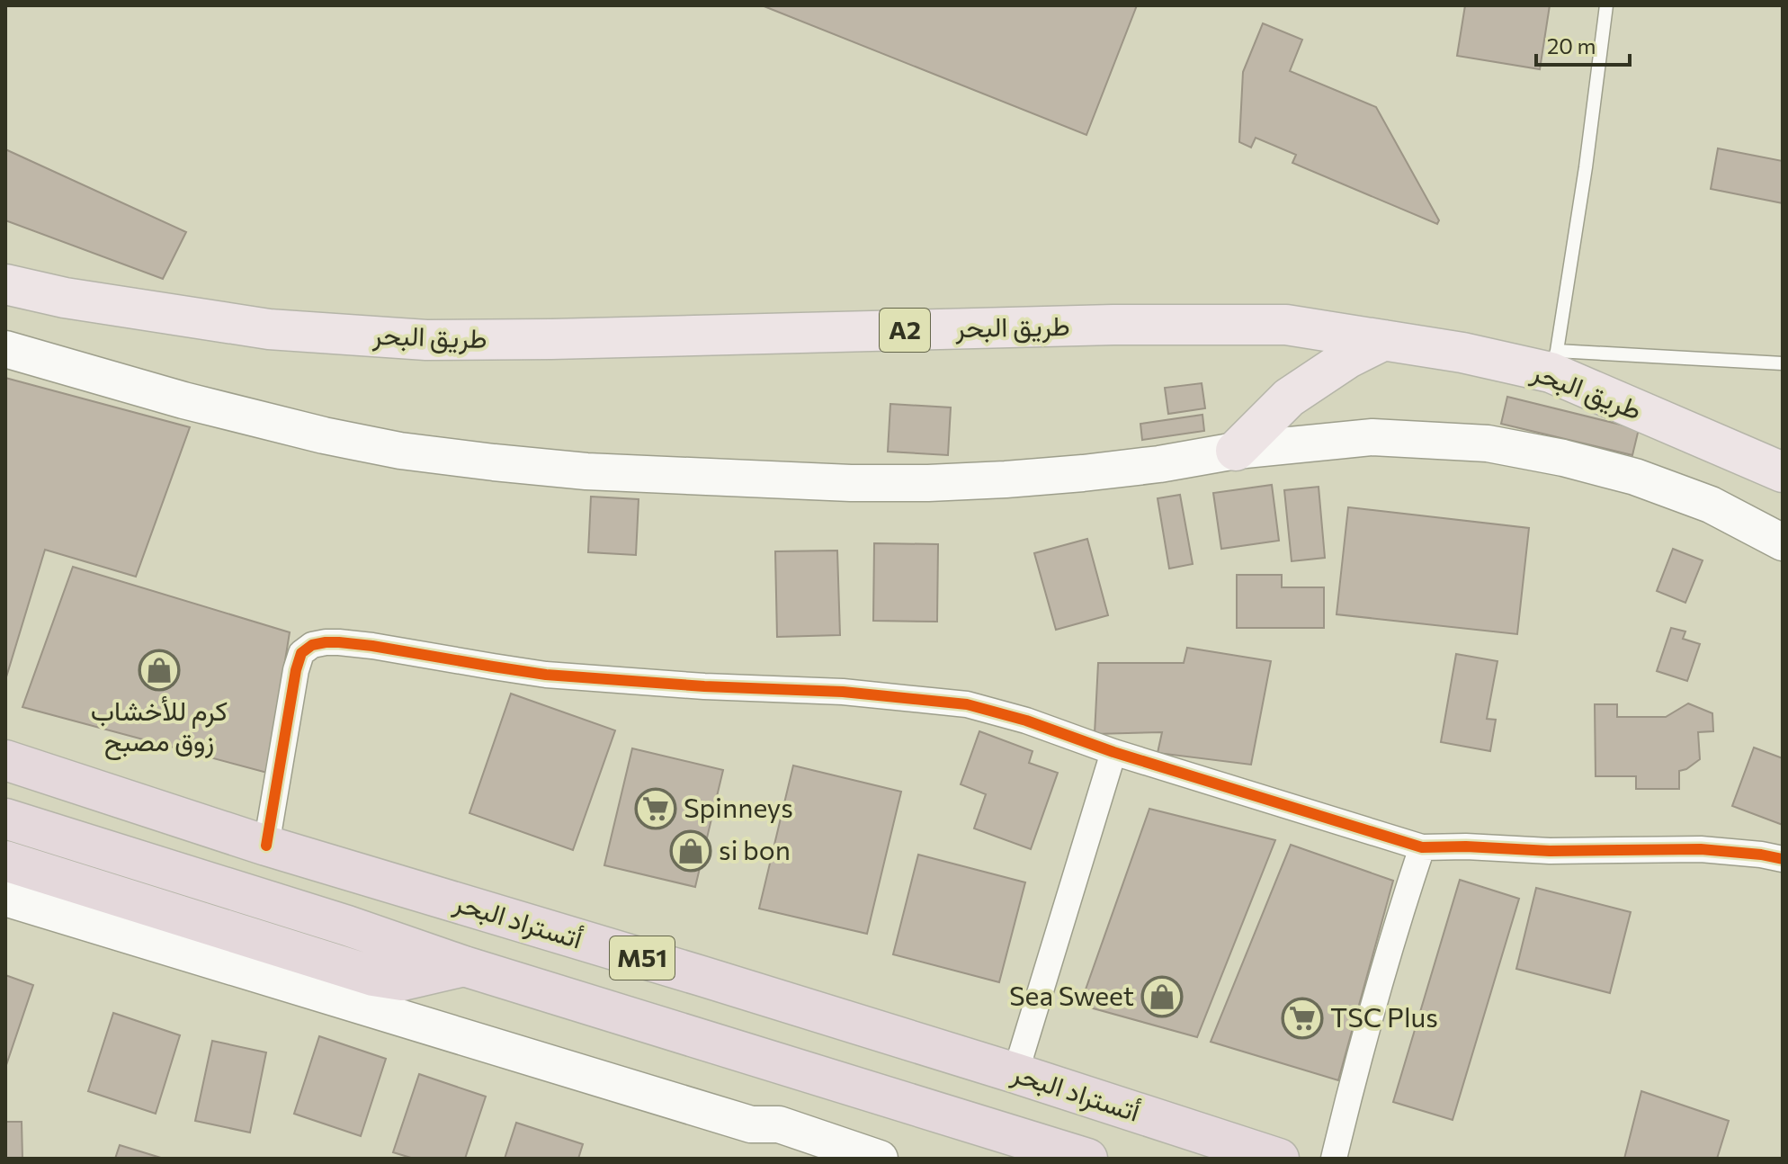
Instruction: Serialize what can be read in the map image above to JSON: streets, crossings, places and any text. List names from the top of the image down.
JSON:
{
  "streets": {
    "highway": ["أتستراد البحر", "M51"],
    "main road": ["طريق البحر", "A2"]
  },
  "places": {
    "shop": ["كرم للأخشاب زوق مصبح", "si bon", "Sea Sweet"],
    "supermarket": ["Spinneys", "TSC Plus"]
  },
  "scale_bar": "20 m"
}
